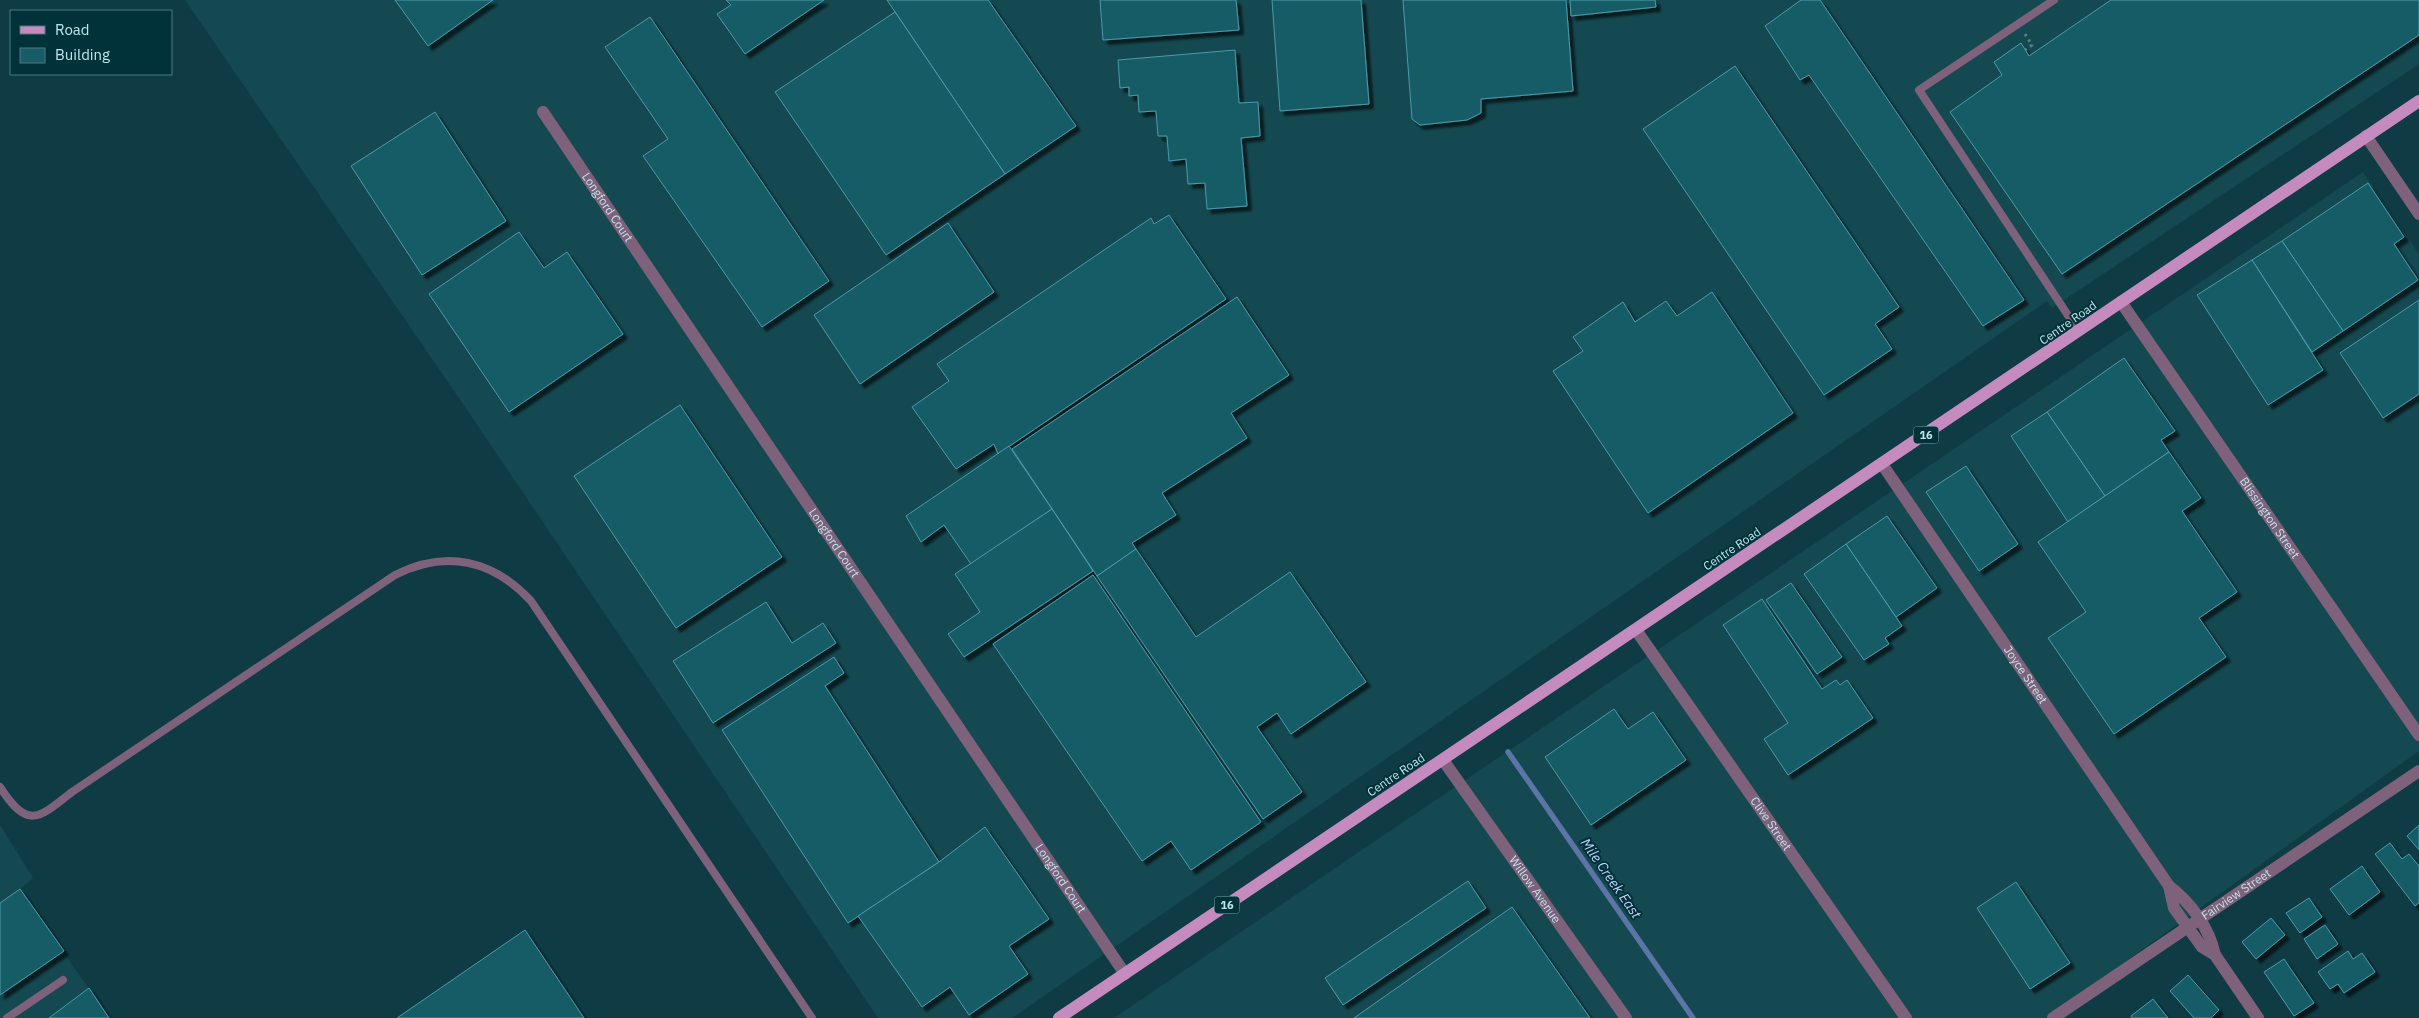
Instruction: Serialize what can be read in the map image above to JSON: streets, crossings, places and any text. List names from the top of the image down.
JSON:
{
  "streets": {
    "main road": ["Centre Road", "16"],
    "street": [
      "Longford Court",
      "Blissington Street",
      "Joyce Street",
      "Clive Street",
      "Willow Avenue",
      "Fairview Street"
    ]
  },
  "crossings": [
    ["Longford Court", "Centre Road"],
    ["Centre Road", "Blissington Street"],
    ["Centre Road", "Joyce Street"],
    ["Centre Road", "Clive Street"],
    ["Centre Road", "Willow Avenue"],
    ["Joyce Street", "Fairview Street"]
  ],
  "water": ["Mile Creek East"],
  "legend": ["Road", "Building"]
}
